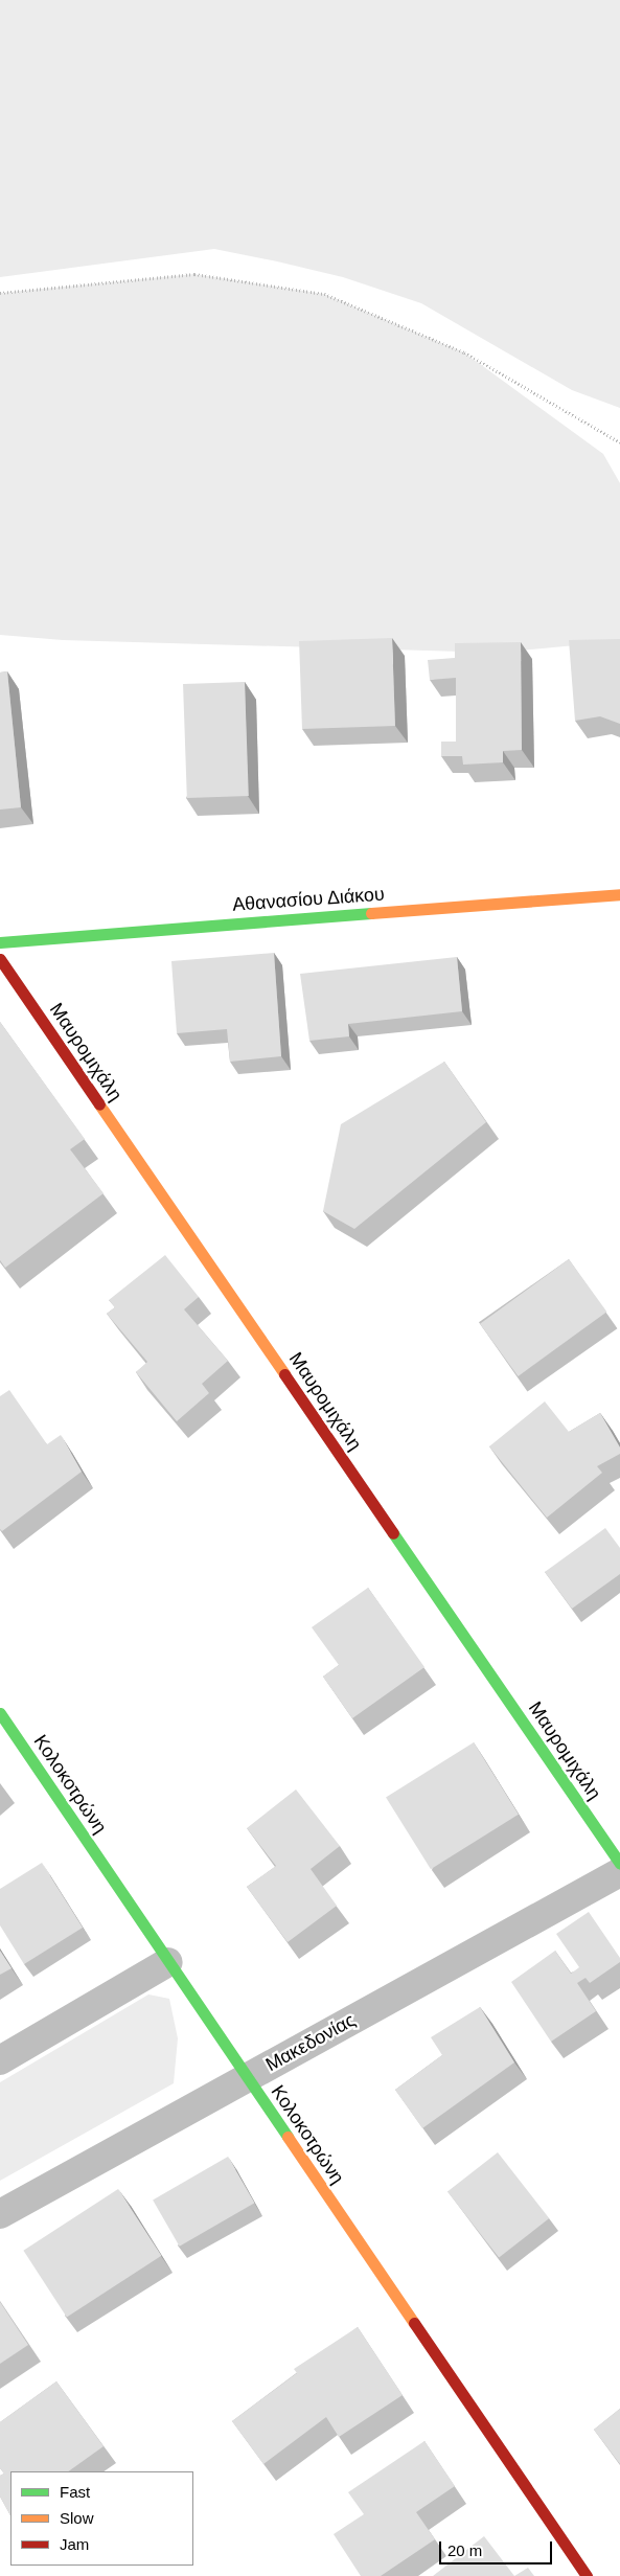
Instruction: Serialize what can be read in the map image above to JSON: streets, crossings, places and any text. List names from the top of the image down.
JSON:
{
  "streets": {
    "street": [
      "Αθανασίου Διάκου",
      "Μαυρομιχάλη",
      "Κολοκοτρώνη",
      "Μακεδονίας"
    ]
  },
  "crossings": [
    ["Κολοκοτρώνη", "Μακεδονίας"]
  ],
  "legend": ["Fast", "Slow", "Jam"],
  "scale_bar": "20 m"
}
